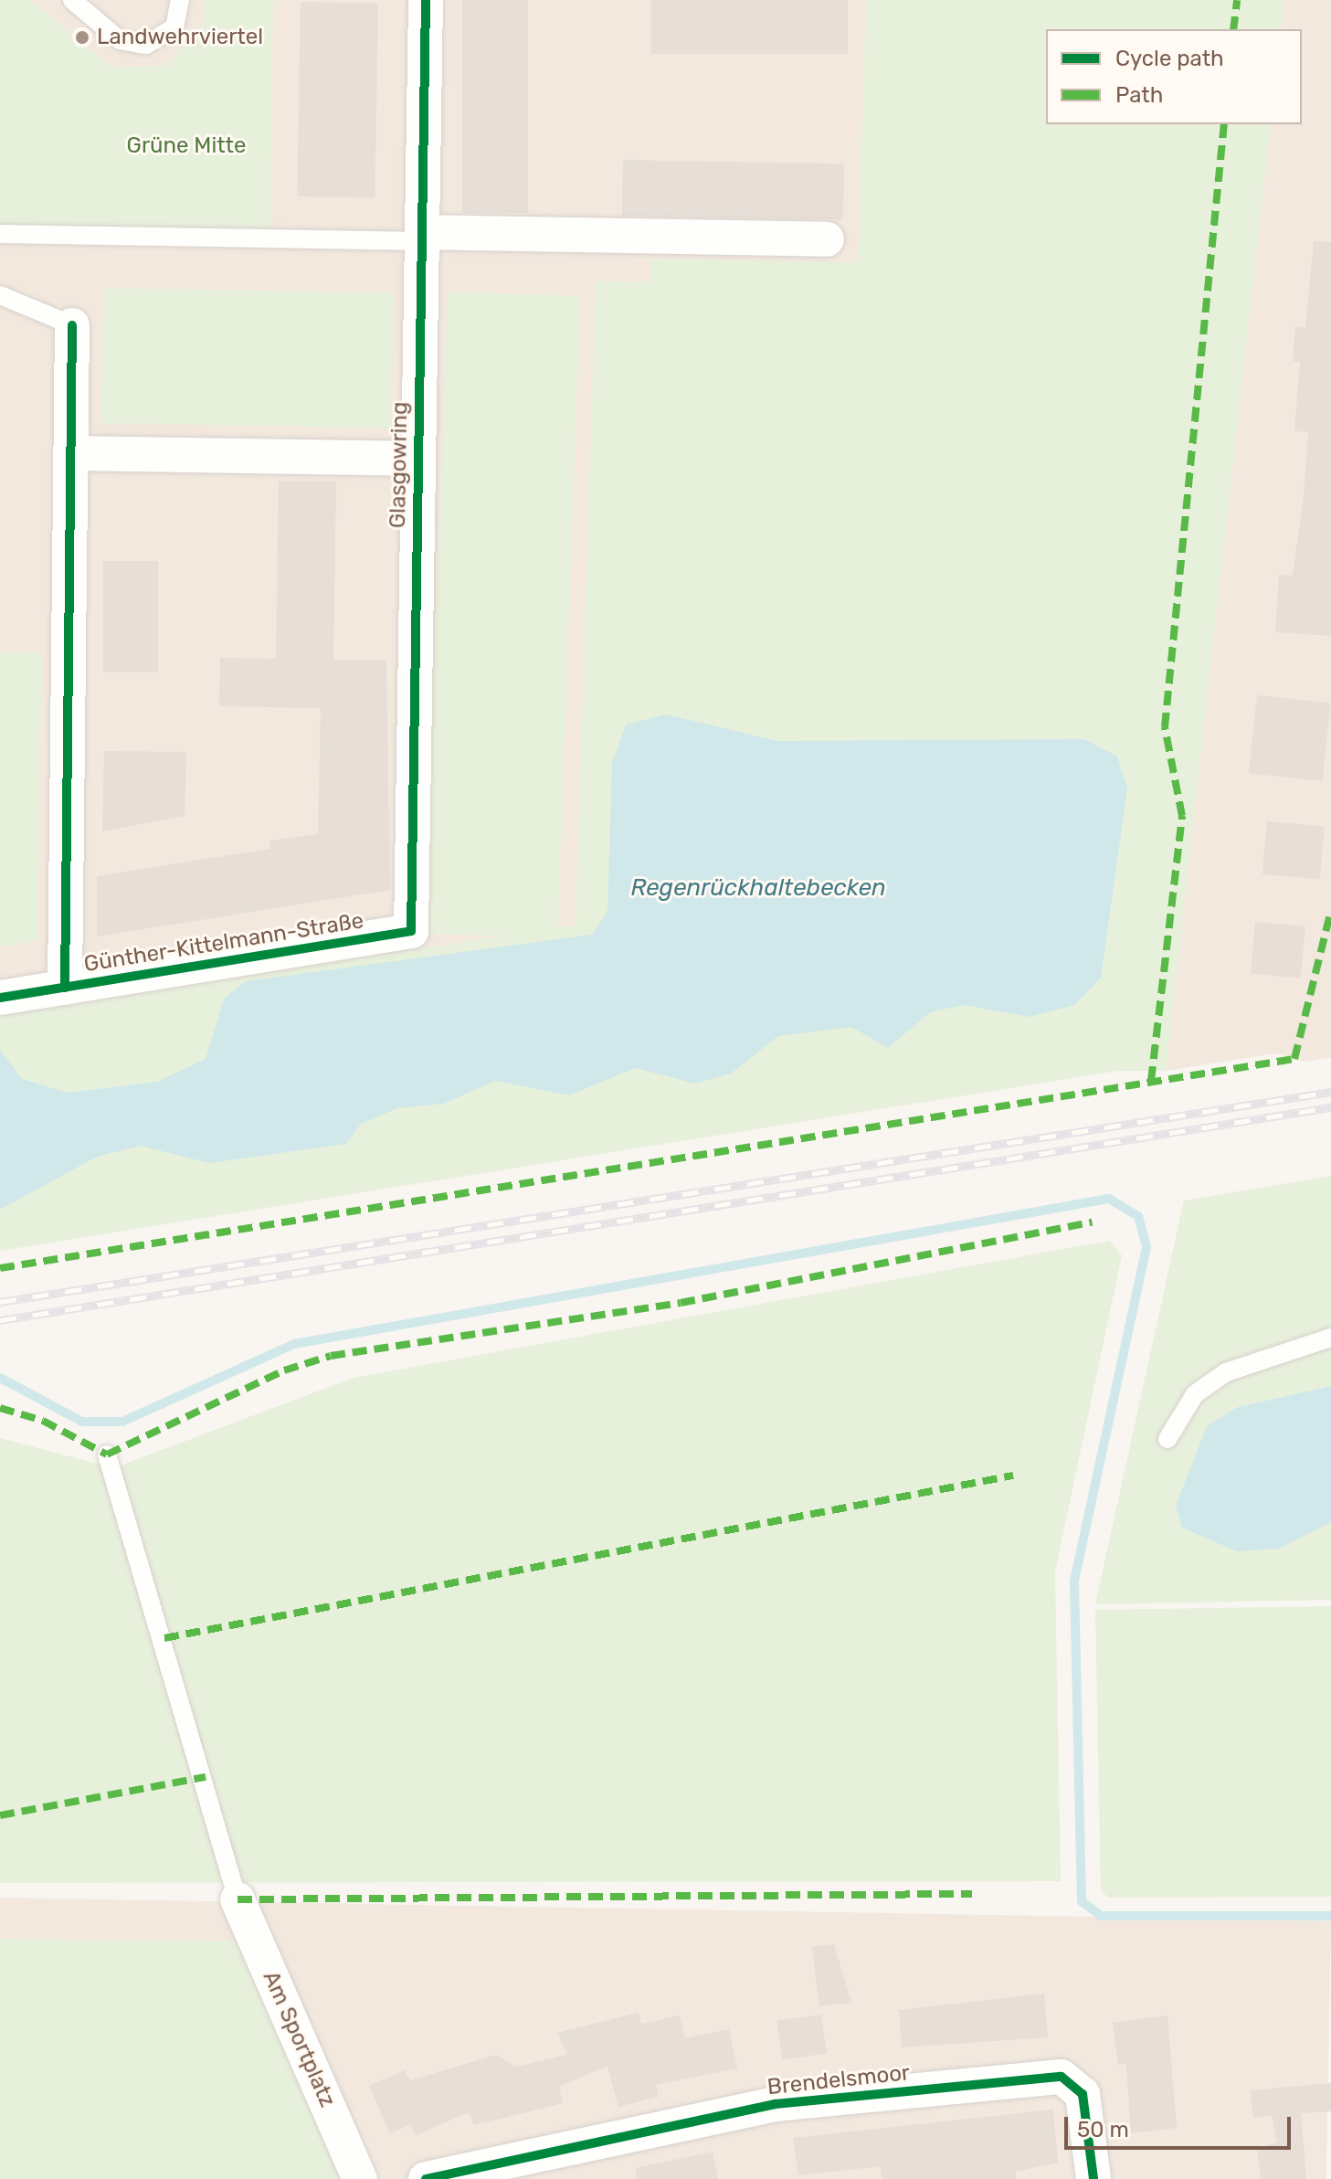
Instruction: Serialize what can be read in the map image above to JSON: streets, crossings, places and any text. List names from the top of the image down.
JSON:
{
  "streets": {
    "street": [
      "Glasgowring",
      "Günther-Kittelmann-Straße",
      "Am Sportplatz",
      "Brendelsmoor"
    ]
  },
  "crossings": [
    ["Glasgowring", "Günther-Kittelmann-Straße"]
  ],
  "water": ["Regenrückhaltebecken"],
  "parks": ["Grüne Mitte"],
  "places": ["Landwehrviertel"],
  "legend": ["Cycle path", "Path"],
  "scale_bar": "50 m"
}
